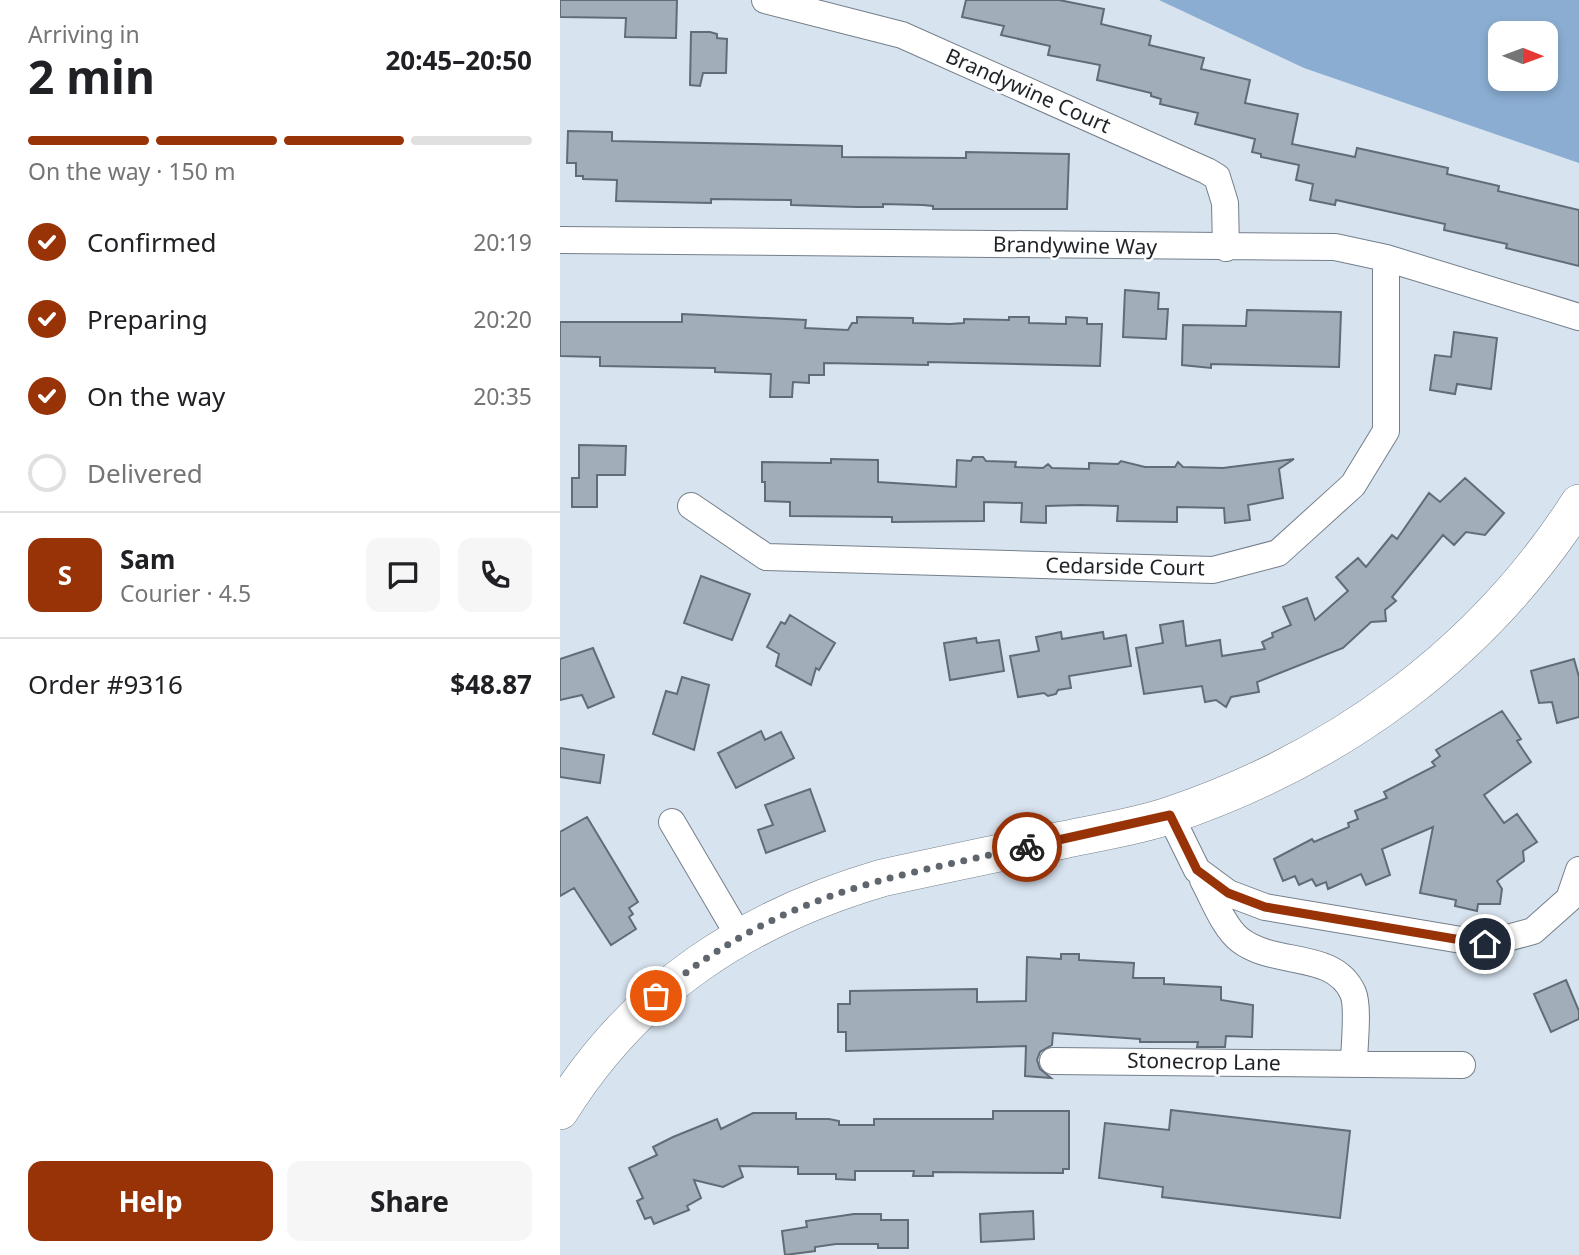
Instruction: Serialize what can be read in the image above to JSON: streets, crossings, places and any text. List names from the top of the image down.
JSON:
{
  "streets": {
    "street": [
      "Brandywine Court",
      "Brandywine Way",
      "Cedarside Court",
      "Stonecrop Lane"
    ]
  },
  "crossings": [
    ["Brandywine Court", "Brandywine Way"],
    ["Brandywine Way", "Cedarside Court"]
  ],
  "north": "right",
  "page": {
    "heading": ["2 min", "Arriving in", "20:45–20:50"],
    "panel": [
      "Sam",
      "Courier · 4.5",
      "Order #9316",
      "$48.87"
    ],
    "bar": "On the way · 150 m",
    "list": [
      ["Confirmed", "20:19"],
      ["Preparing", "20:20"],
      ["On the way", "20:35"],
      "Delivered"
    ],
    "round": "S",
    "buttons": ["Help", "Share"]
  }
}
